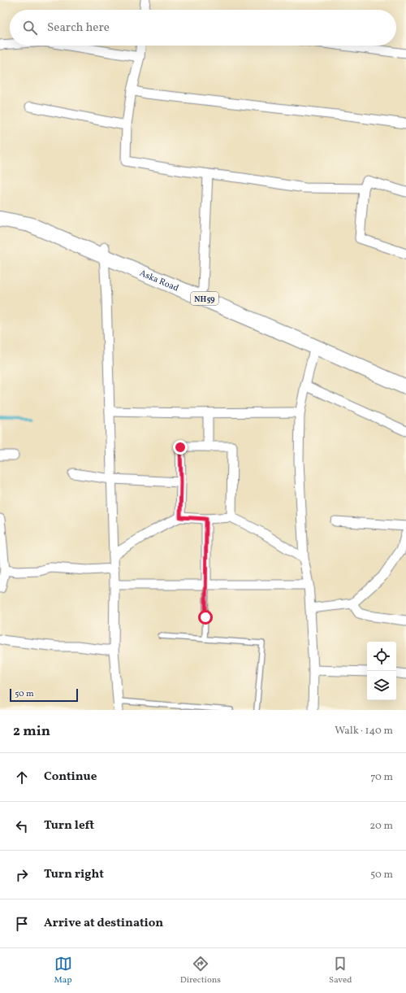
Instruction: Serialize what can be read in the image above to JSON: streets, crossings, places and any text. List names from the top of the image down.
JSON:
{
  "streets": {
    "highway": ["Aska Road", "NH59"]
  },
  "crossings": [
    ["Aska Road", "NH59"]
  ],
  "scale_bar": "50 m",
  "page": {
    "search": "Search here",
    "scale": "50 m",
    "heading": ["2 min", "Walk · 140 m"],
    "list": [
      ["Continue", "70 m"],
      ["Turn left", "20 m"],
      ["Turn right", "50 m"],
      "Arrive at destination"
    ],
    "nav": ["Map", "Directions", "Saved"]
  }
}
